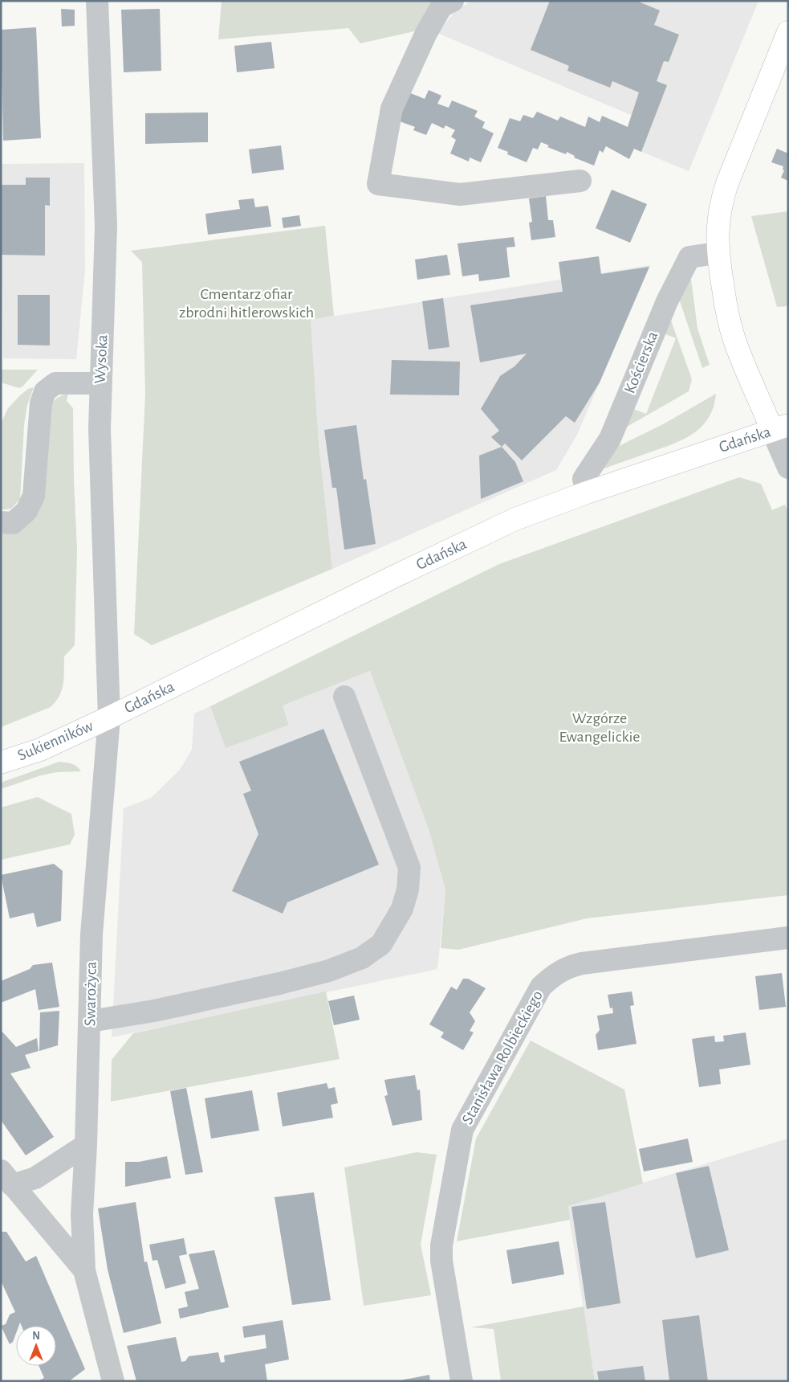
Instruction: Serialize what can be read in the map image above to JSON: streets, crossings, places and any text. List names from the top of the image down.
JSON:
{
  "streets": {
    "main road": ["Gdańska", "Sukienników"],
    "street": [
      "Wysoka",
      "Kościerska",
      "Swarożyca",
      "Stanisława Rolbieckiego"
    ]
  },
  "crossings": [
    ["Wysoka", "Gdańska"],
    ["Wysoka", "Sukienników"],
    ["Wysoka", "Swarożyca"],
    ["Kościerska", "Gdańska"],
    ["Gdańska", "Sukienników"],
    ["Gdańska", "Swarożyca"],
    ["Sukienników", "Swarożyca"]
  ],
  "parks": ["Cmentarz ofiar zbrodni hitlerowskich", "Wzgórze Ewangelickie"],
  "north": "top"
}
